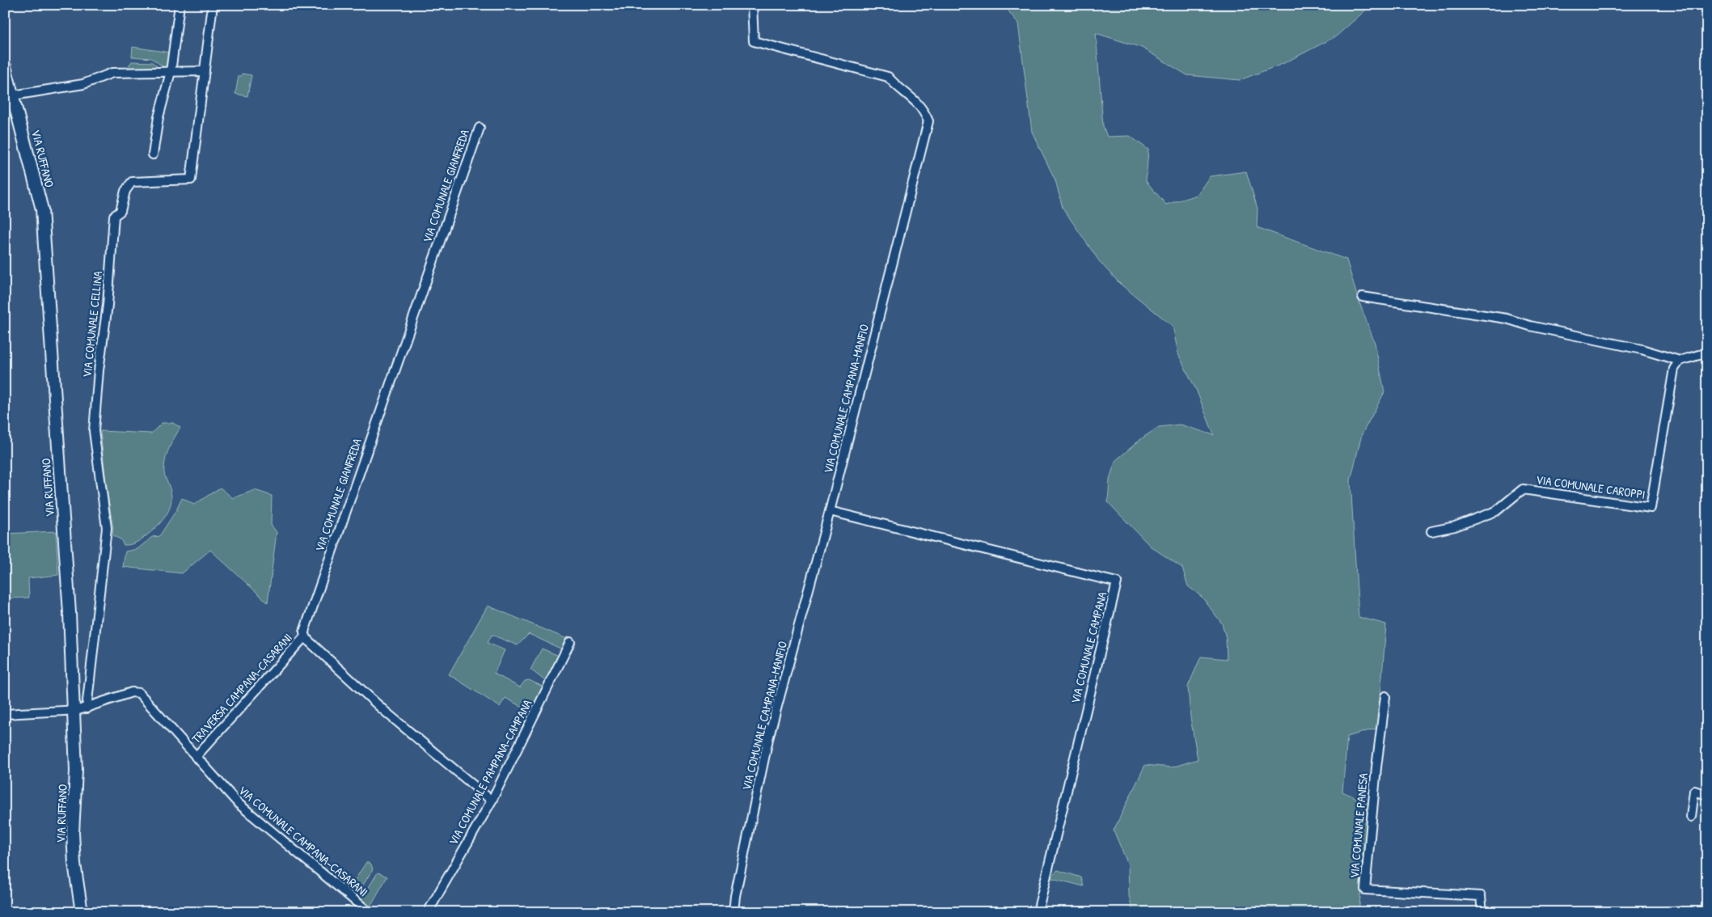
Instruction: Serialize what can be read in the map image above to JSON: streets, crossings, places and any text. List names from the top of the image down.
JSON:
{
  "streets": {
    "street": [
      "VIA RUFFANO",
      "VIA COMUNALE GIANFREDA",
      "VIA COMUNALE CELLINA",
      "VIA COMUNALE CAMPANA-MANFIO",
      "VIA COMUNALE CAROPPI",
      "VIA COMUNALE CAMPANA",
      "TRAVERSA CAMPANA-CASARANI",
      "VIA COMUNALE PAMPANA-CAMPANA",
      "VIA COMUNALE PANESA",
      "VIA COMUNALE CAMPANA-CASARANI"
    ]
  },
  "crossings": [
    ["VIA RUFFANO", "VIA COMUNALE CAMPANA-CASARANI"],
    ["VIA COMUNALE GIANFREDA", "TRAVERSA CAMPANA-CASARANI"],
    ["VIA COMUNALE CELLINA", "VIA COMUNALE CAMPANA-CASARANI"],
    ["VIA COMUNALE CAMPANA-MANFIO", "VIA COMUNALE CAMPANA"],
    ["TRAVERSA CAMPANA-CASARANI", "VIA COMUNALE CAMPANA-CASARANI"]
  ]
}
